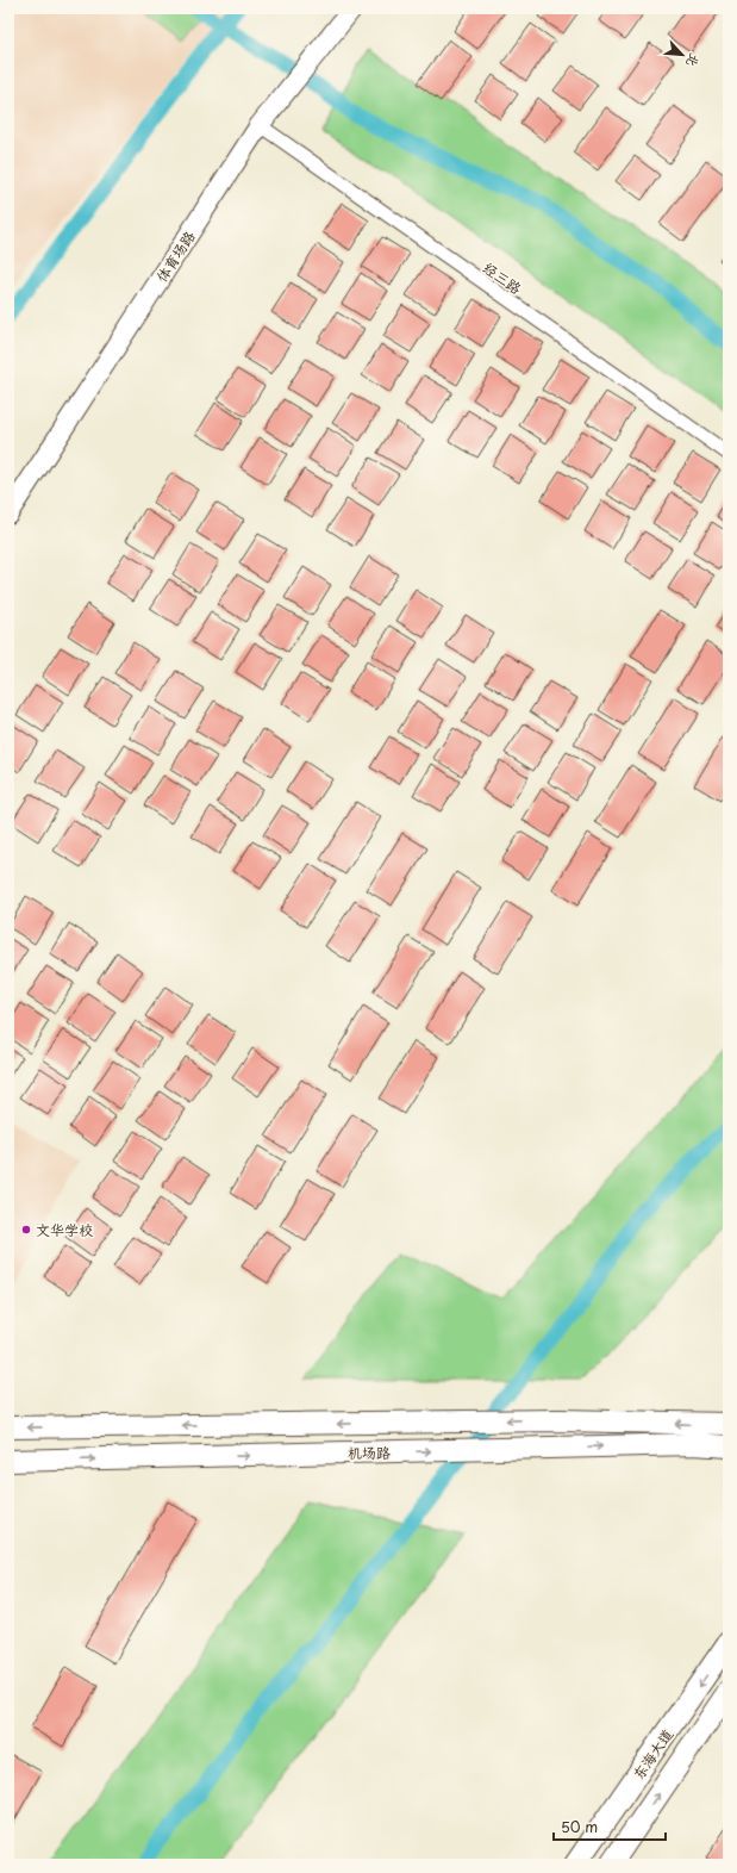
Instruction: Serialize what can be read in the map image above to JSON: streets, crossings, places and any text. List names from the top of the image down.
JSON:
{
  "streets": {
    "main road": ["体育场路", "机场路", "东海大道"],
    "street": ["经三路"]
  },
  "crossings": [
    ["体育场路", "经三路"]
  ],
  "places": ["文华学校"],
  "scale_bar": "50 m",
  "north": "bottom right"
}
